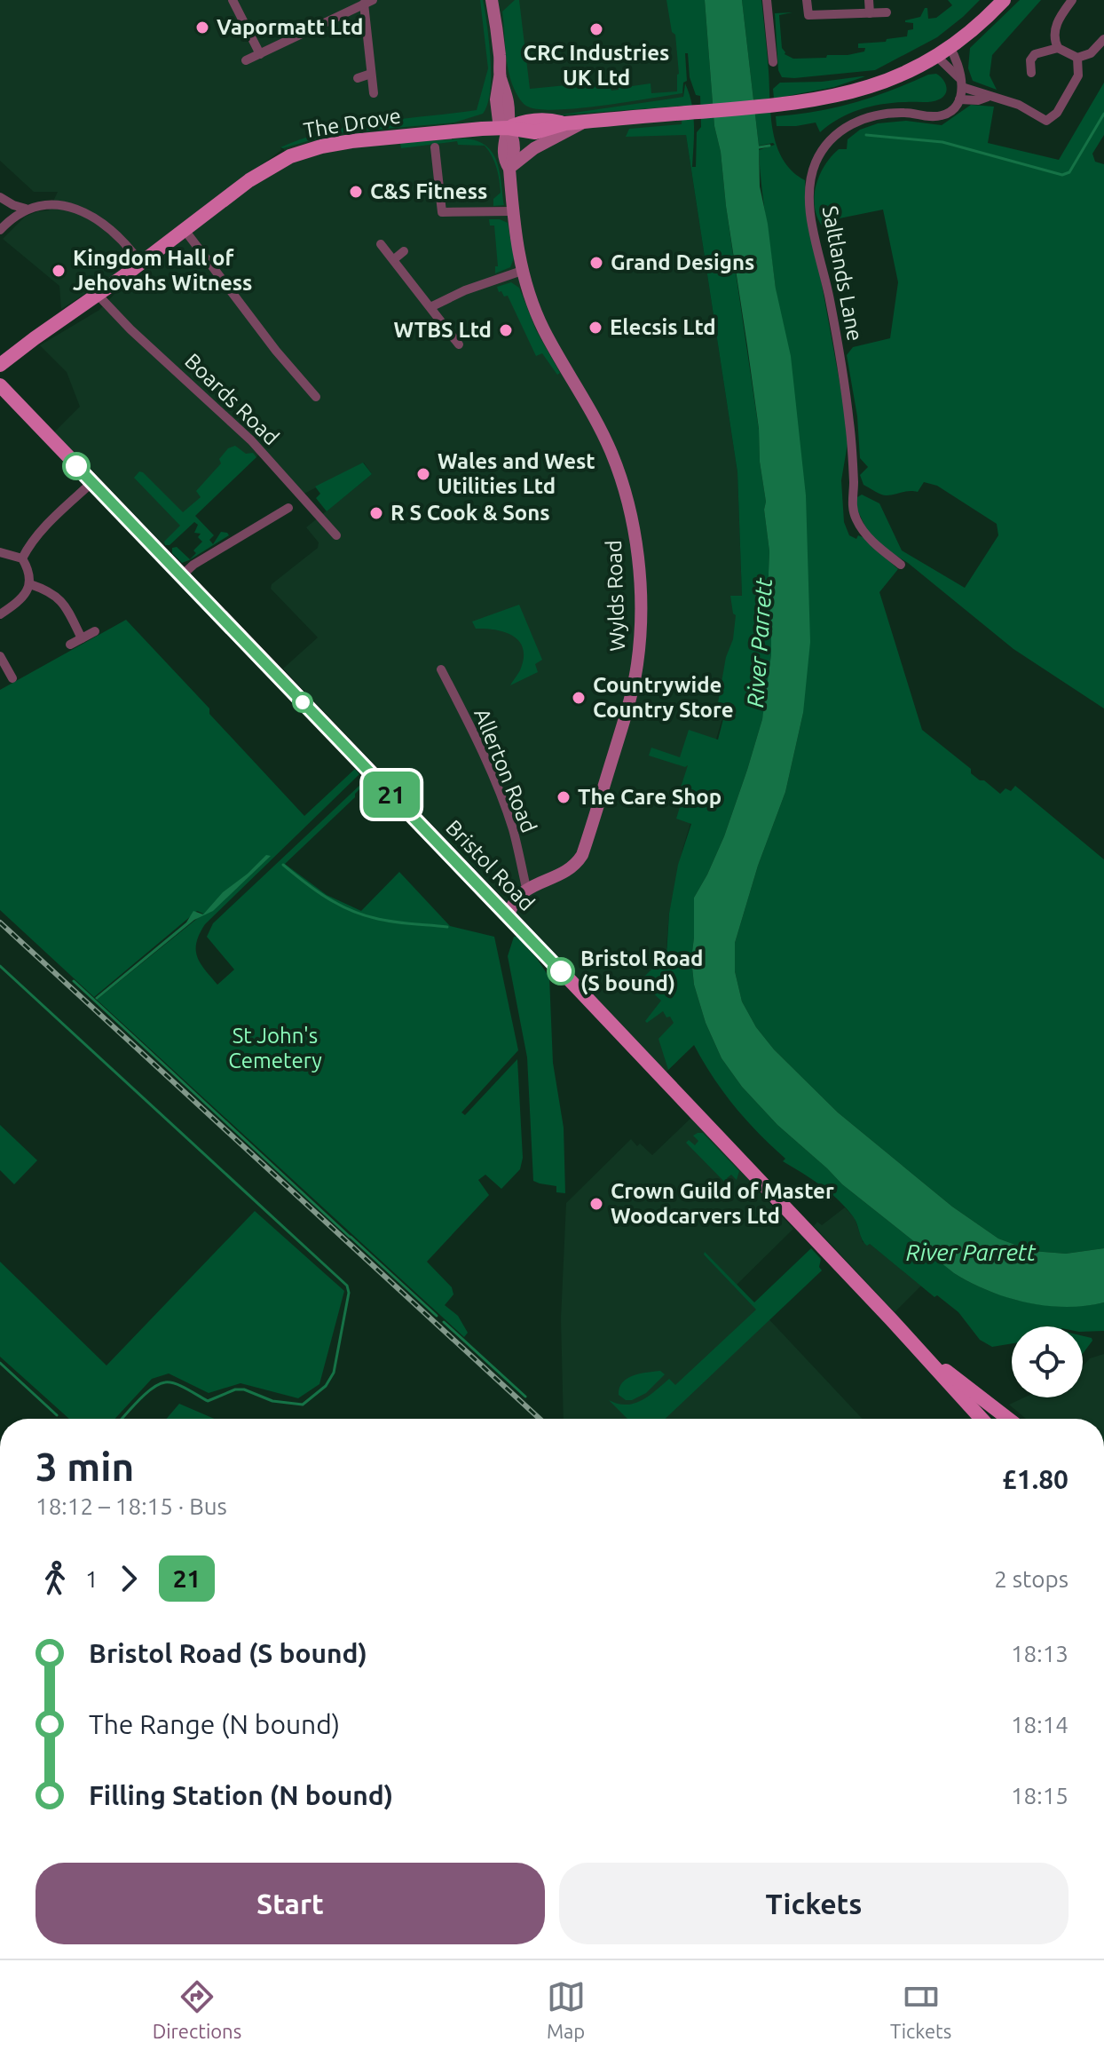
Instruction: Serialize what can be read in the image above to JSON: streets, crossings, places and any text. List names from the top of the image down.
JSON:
{
  "streets": {
    "main road": ["The Drove", "Bristol Road"],
    "street": [
      "Saltlands Lane",
      "Boards Road",
      "Wylds Road",
      "Allerton Road"
    ]
  },
  "crossings": [
    ["The Drove", "Boards Road"],
    ["The Drove", "Wylds Road"],
    ["Wylds Road", "Allerton Road"]
  ],
  "water": ["River Parrett"],
  "parks": ["St John's Cemetery"],
  "places": [
    "Vapormatt Ltd",
    "CRC Industries UK Ltd",
    "C&S Fitness",
    "Grand Designs",
    "Kingdom Hall of Jehovahs Witness",
    "Elecsis Ltd",
    "WTBS Ltd",
    "Wales and West Utilities Ltd",
    "R S Cook & Sons",
    "Countrywide Country Store",
    "The Care Shop",
    "Bristol Road (S bound)",
    "Crown Guild of Master Woodcarvers Ltd"
  ],
  "lines": ["bus line 21"],
  "page": {
    "on_map": "21",
    "heading": ["3 min", "18:12 – 18:15 · Bus", "£1.80"],
    "legs": ["1", "21", "2 stops"],
    "list": [
      {
        "name": "Bristol Road (S bound)",
        "value": "18:13"
      },
      {
        "name": "The Range (N bound)",
        "value": "18:14"
      },
      {
        "name": "Filling Station (N bound)",
        "value": "18:15"
      }
    ],
    "buttons": ["Start", "Tickets"],
    "tabs": ["Directions", "Map", "Tickets"]
  }
}
